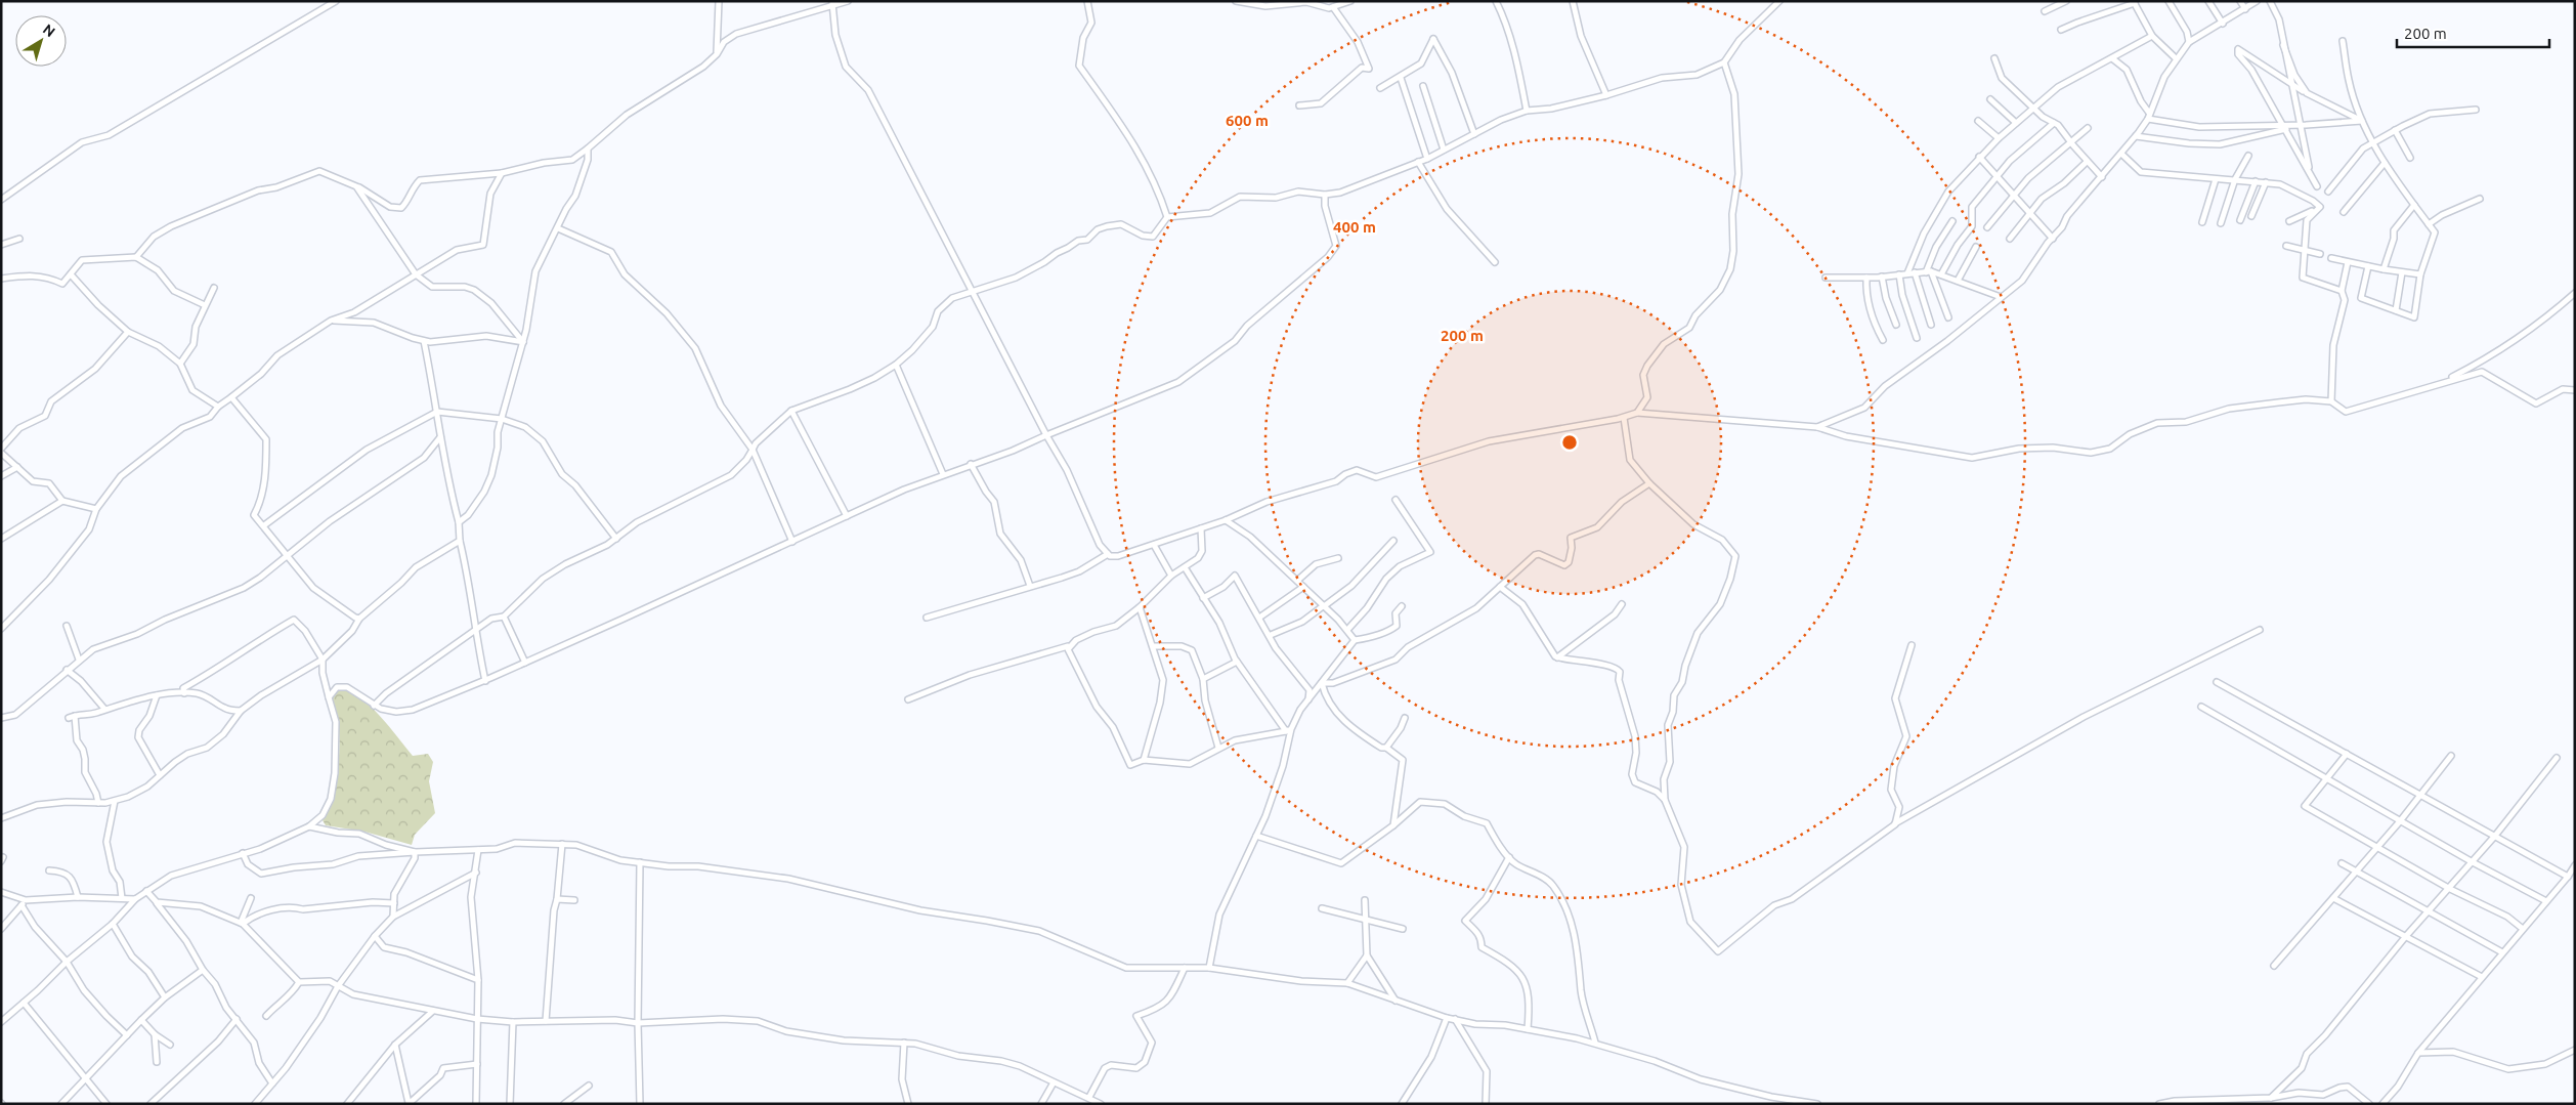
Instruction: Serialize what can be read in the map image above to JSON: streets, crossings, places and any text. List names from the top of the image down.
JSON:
{
  "scale_bar": "200 m",
  "north": "top right",
  "rings": ["600 m", "400 m", "200 m"]
}
